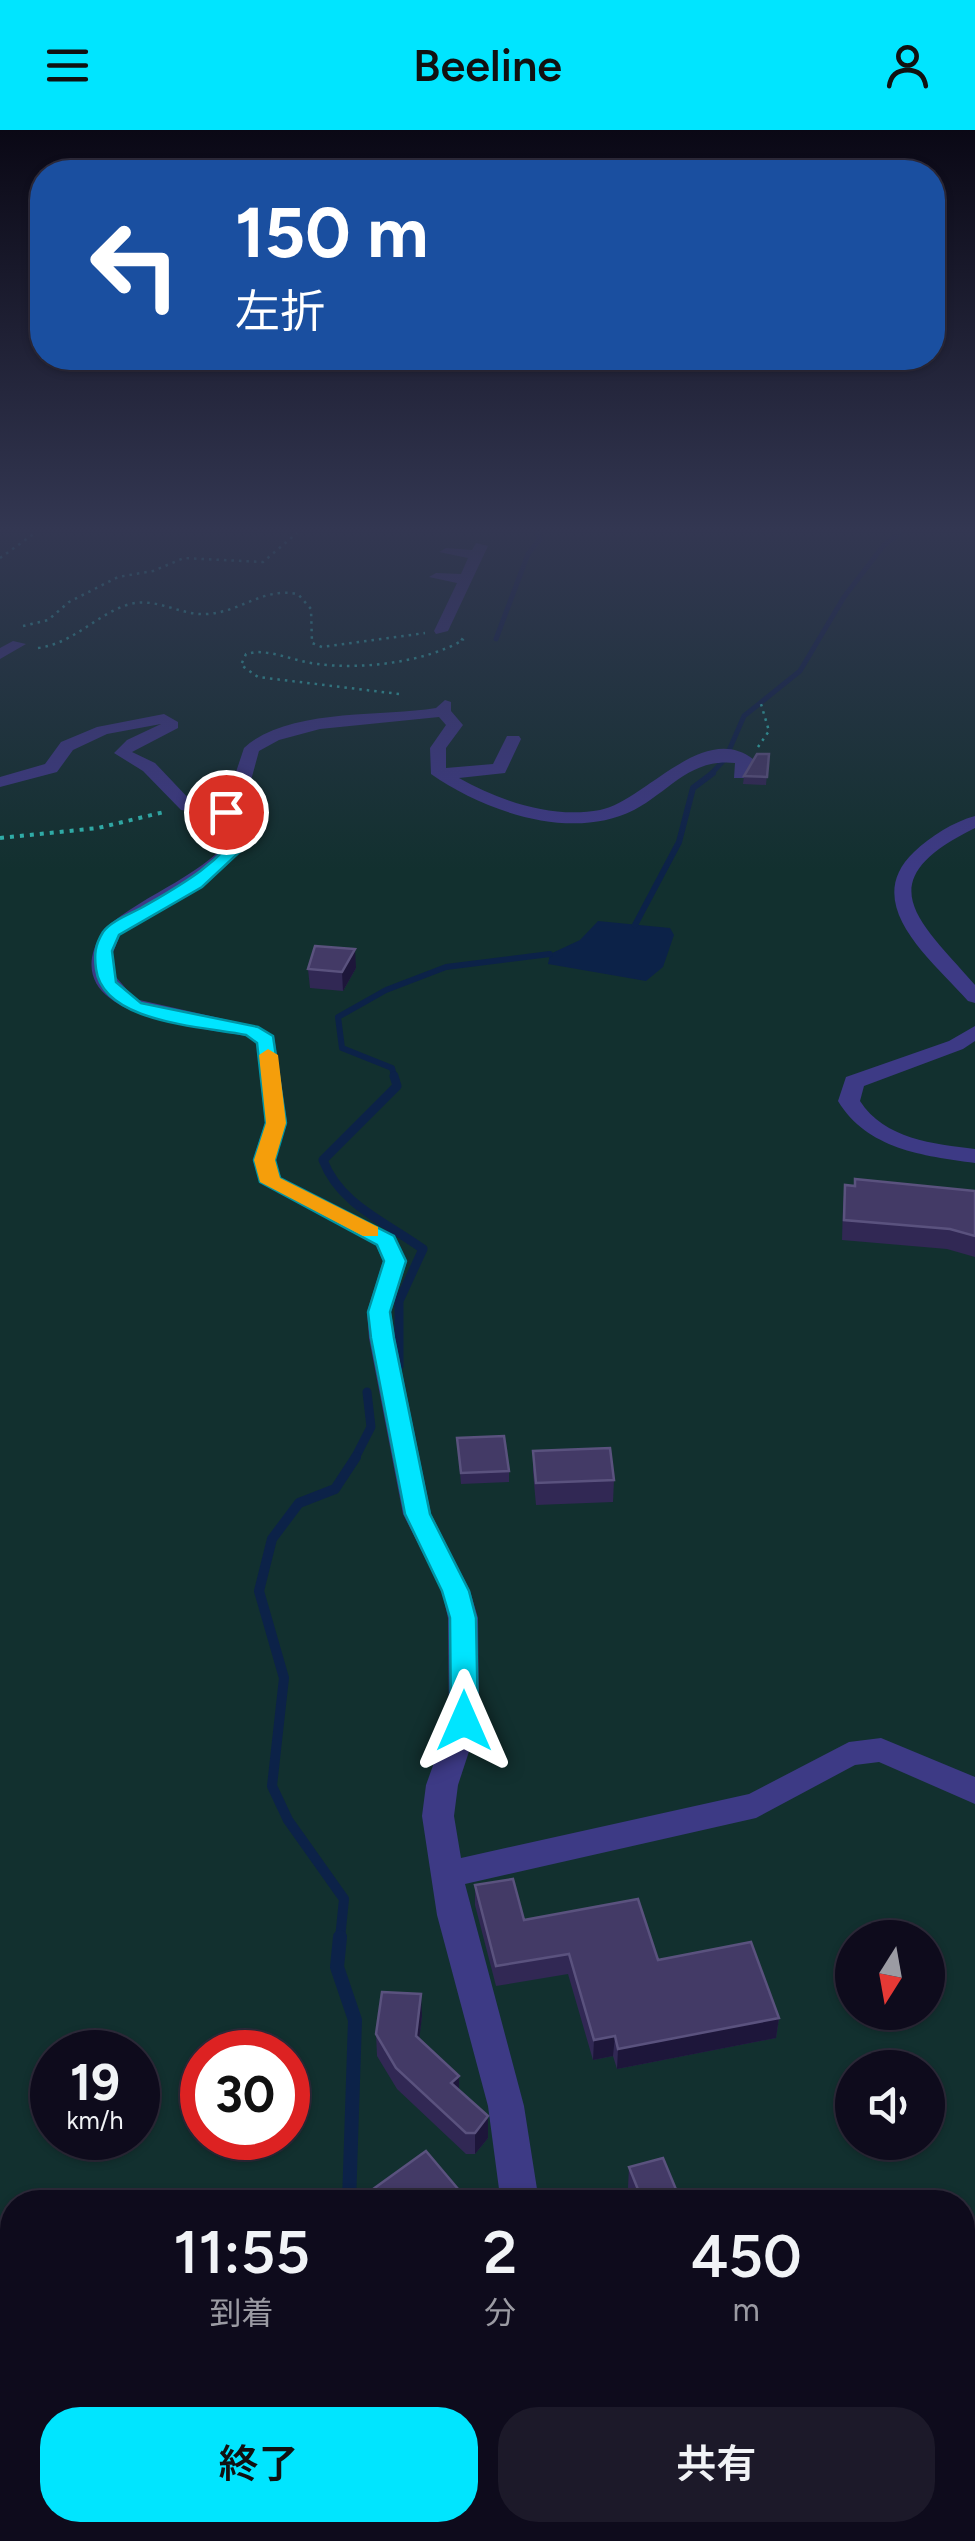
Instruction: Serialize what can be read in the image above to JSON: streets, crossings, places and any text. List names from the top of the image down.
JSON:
{
  "north": "bottom",
  "page": {
    "header": "Beeline",
    "turn": ["150 m", "左折"],
    "speed": "19 km/h",
    "limit": "30",
    "eta": [
      "11:55",
      "到着",
      "2",
      "分",
      "450",
      "m"
    ],
    "buttons": ["終了", "共有"]
  }
}
